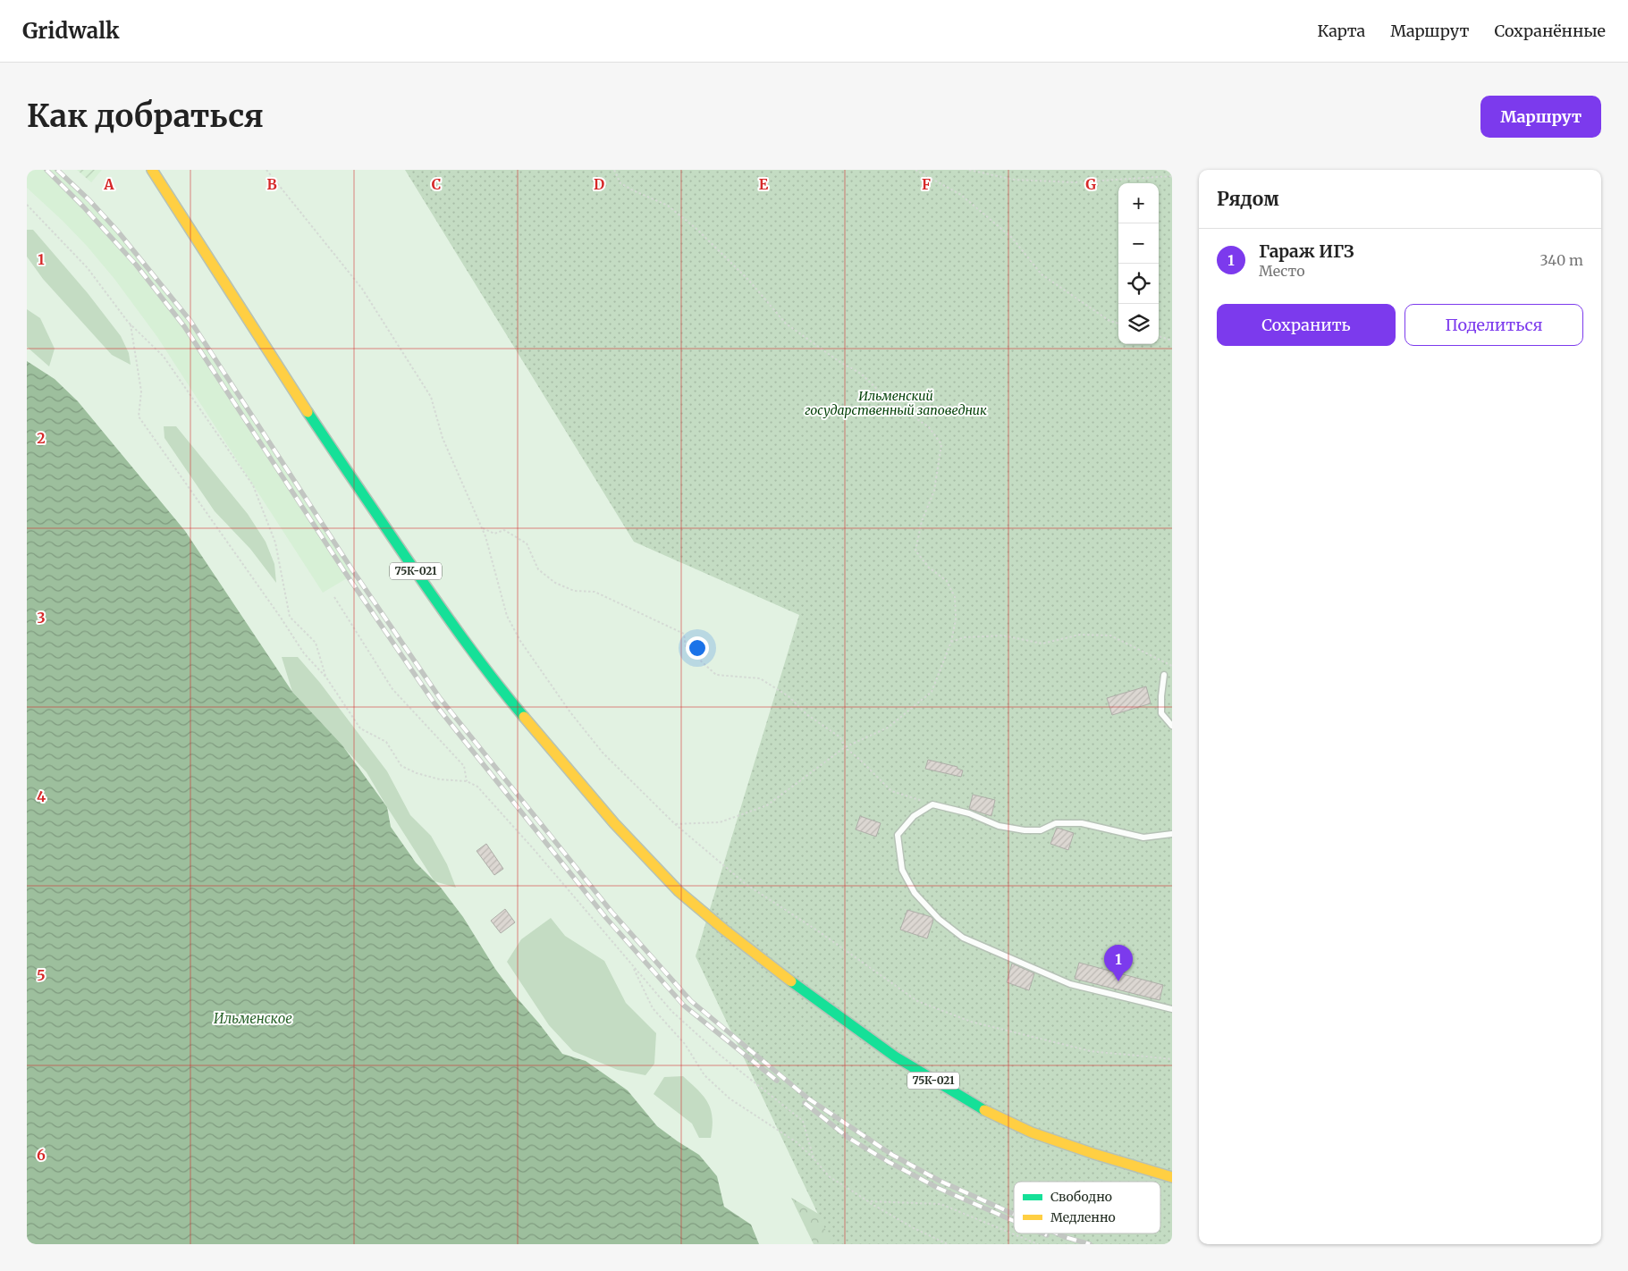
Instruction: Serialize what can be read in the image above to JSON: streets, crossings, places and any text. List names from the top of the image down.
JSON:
{
  "streets": {
    "main road": ["75К-021"]
  },
  "water": ["Ильменское"],
  "parks": ["Ильменский государственный заповедник"],
  "legend": ["Свободно", "Медленно"],
  "page": {
    "header": "Gridwalk",
    "nav": ["Карта", "Маршрут", "Сохранённые"],
    "buttons": [
      "Маршрут",
      ["Сохранить", "Поделиться"]
    ],
    "title": "Как добраться",
    "heading": "Рядом",
    "map_buttons": ["+", "−"],
    "list": [
      {
        "mark": "1",
        "name": "Гараж ИГЗ",
        "note": "Место",
        "value": "340 m"
      }
    ],
    "pins": "1"
  },
  "grid": {
    "columns": [
      "A",
      "B",
      "C",
      "D",
      "E",
      "F",
      "G"
    ],
    "rows": [
      "1",
      "2",
      "3",
      "4",
      "5",
      "6"
    ]
  }
}
